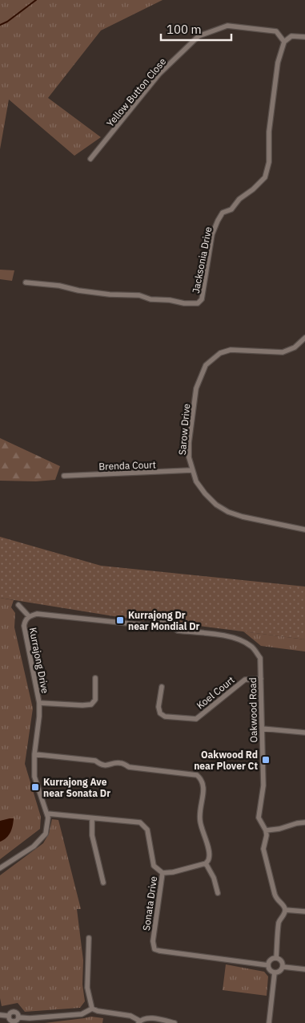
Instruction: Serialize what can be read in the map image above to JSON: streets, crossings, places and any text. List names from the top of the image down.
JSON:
{
  "streets": {
    "street": [
      "Yellow Button Close",
      "Jacksonia Drive",
      "Sarow Drive",
      "Brenda Court",
      "Kurrajong Drive",
      "Koel Court",
      "Oakwood Road",
      "Sonata Drive"
    ]
  },
  "crossings": [
    ["Yellow Button Close", "Jacksonia Drive"],
    ["Sarow Drive", "Brenda Court"],
    ["Kurrajong Drive", "Oakwood Road"],
    ["Kurrajong Drive", "Sonata Drive"],
    ["Koel Court", "Oakwood Road"]
  ],
  "places": {
    "transit": ["Kurrajong Dr near Mondial Dr", "Oakwood Rd near Plover Ct", "Kurrajong Ave near Sonata Dr"]
  },
  "scale_bar": "100 m"
}
